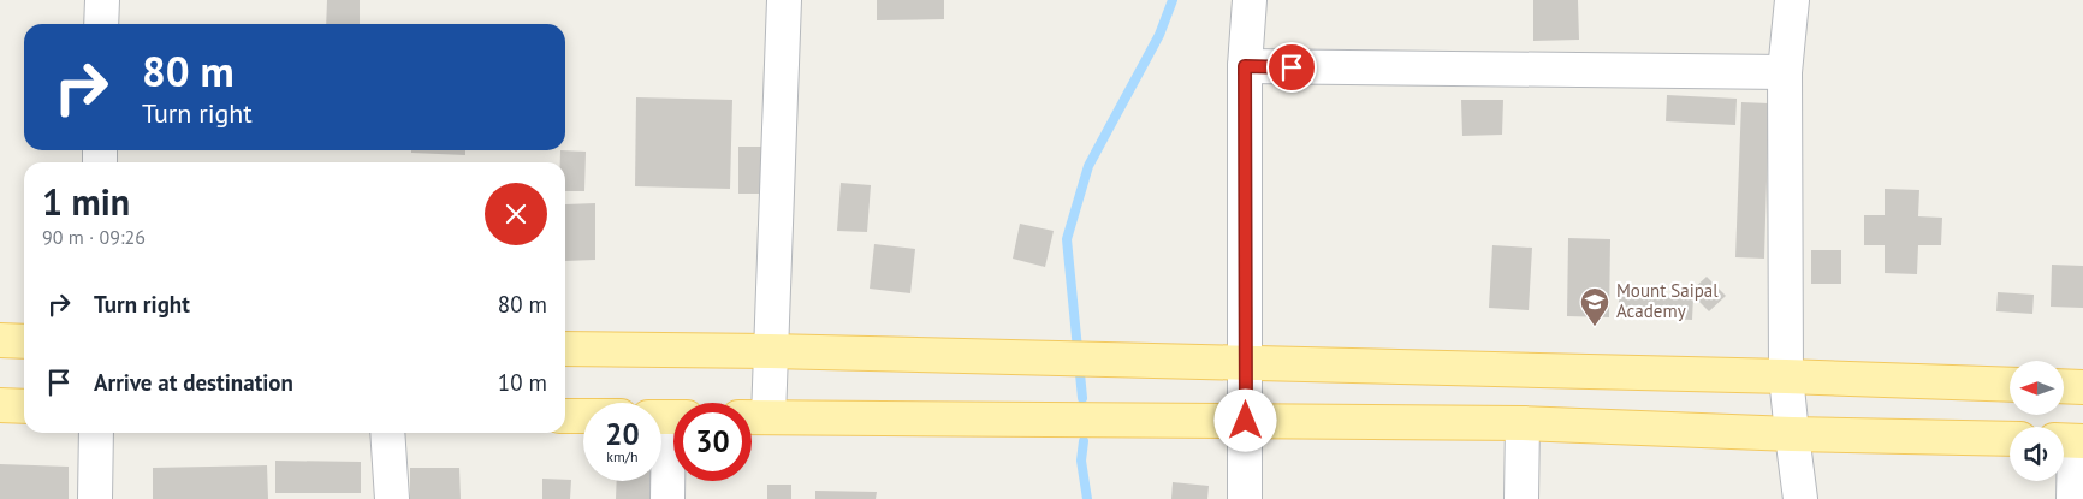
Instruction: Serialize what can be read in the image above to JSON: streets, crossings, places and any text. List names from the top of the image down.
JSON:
{
  "places": {
    "school or university": ["Mount Saipal Academy"]
  },
  "north": "left",
  "page": {
    "turn": ["80 m", "Turn right"],
    "heading": ["1 min", "90 m · 09:26"],
    "list": [
      {
        "name": "Turn right",
        "value": "80 m"
      },
      {
        "name": "Arrive at destination",
        "value": "10 m"
      }
    ],
    "speed": "20 km/h",
    "limit": "30"
  }
}
